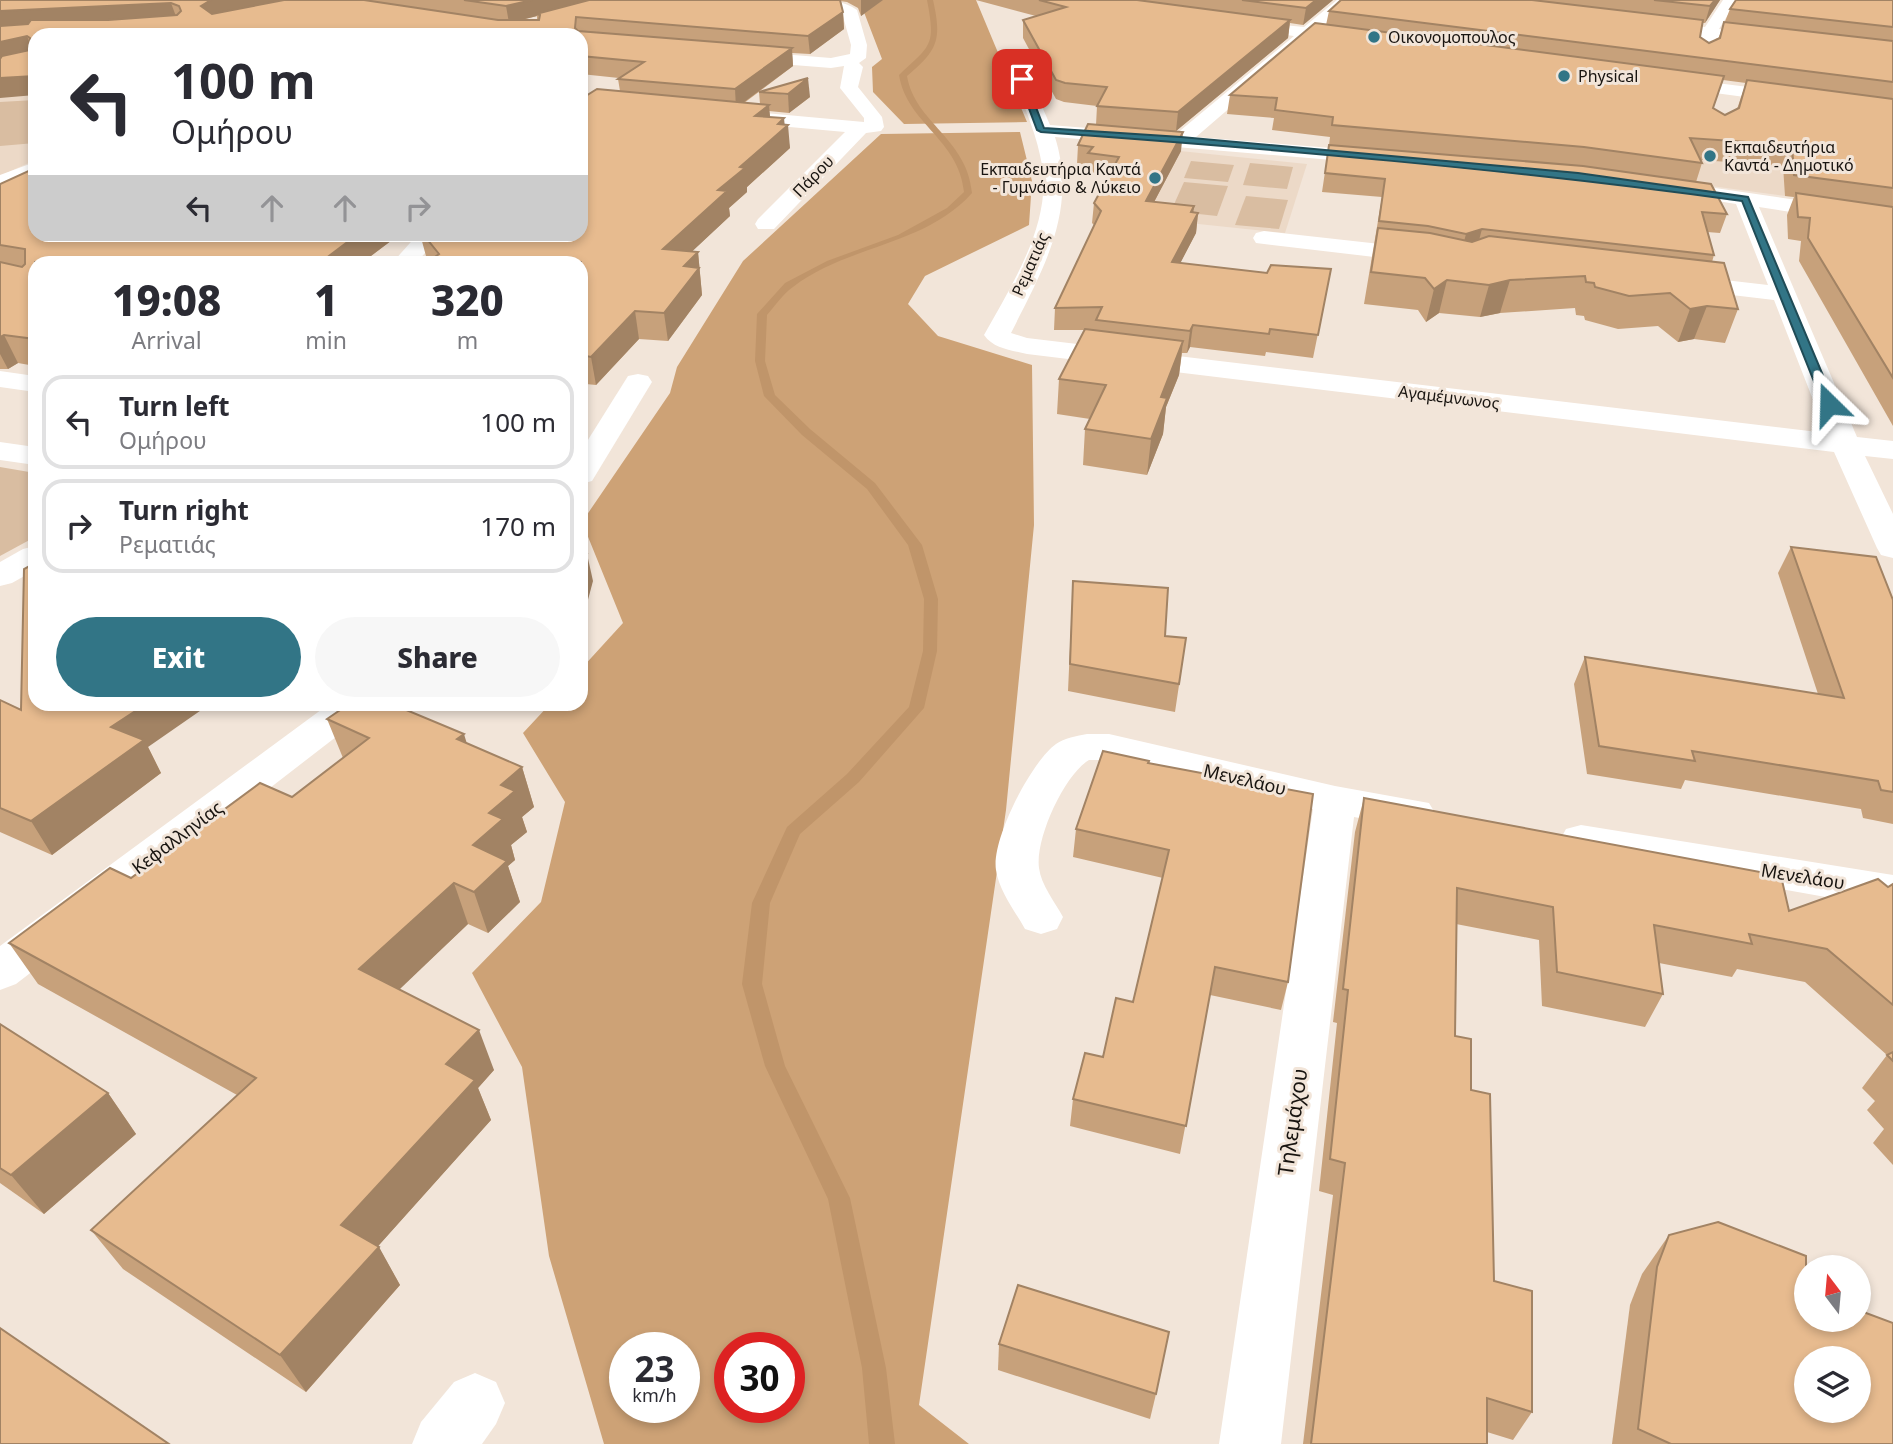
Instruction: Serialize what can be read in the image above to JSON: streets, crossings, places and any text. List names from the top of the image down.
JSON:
{
  "streets": {
    "street": [
      "Πάρου",
      "Ρεματιάς",
      "Αγαμέμνωνος",
      "Μενελάου",
      "Κεφαλληνίας",
      "Τηλεμάχου"
    ]
  },
  "crossings": [
    ["Ρεματιάς", "Αγαμέμνωνος"],
    ["Μενελάου", "Τηλεμάχου"]
  ],
  "places": [
    "Οικονομοπουλος",
    "Physical",
    "Εκπαιδευτήρια Καντά - Δημοτικό",
    "Εκπαιδευτήρια Καντά - Γυμνάσιο & Λύκειο"
  ],
  "north": "top",
  "page": {
    "turn": ["100 m", "Ομήρου"],
    "eta": [
      "19:08",
      "Arrival",
      "1",
      "min",
      "320",
      "m"
    ],
    "list": [
      {
        "name": "Turn left",
        "note": "Ομήρου",
        "value": "100 m"
      },
      {
        "name": "Turn right",
        "note": "Ρεματιάς",
        "value": "170 m"
      }
    ],
    "buttons": ["Exit", "Share"],
    "speed": "23 km/h",
    "limit": "30"
  }
}
